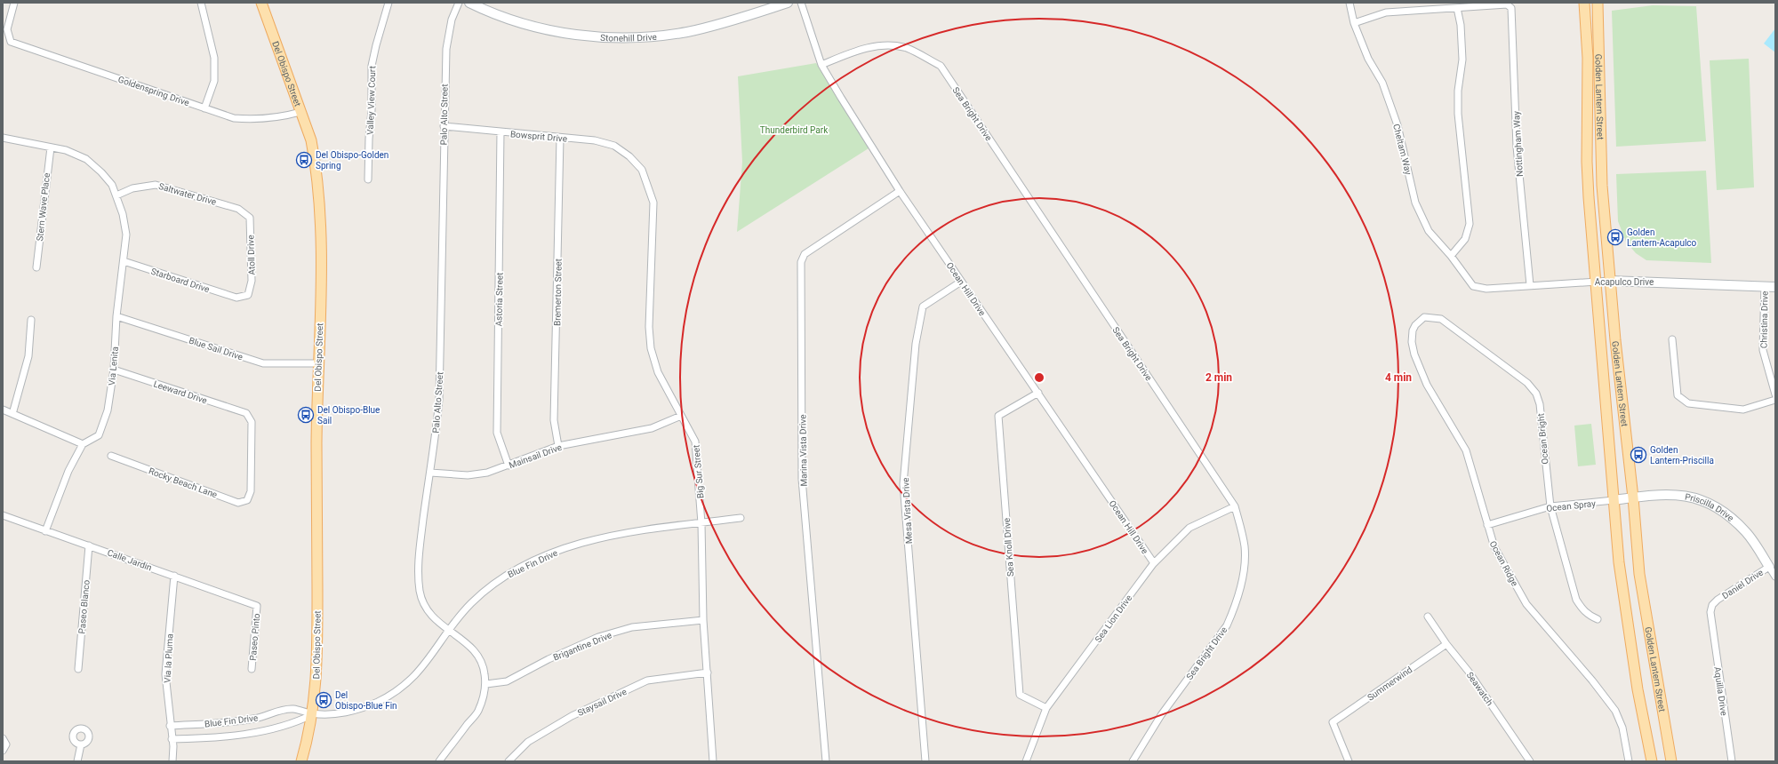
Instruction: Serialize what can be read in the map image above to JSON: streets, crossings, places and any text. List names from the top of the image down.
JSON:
{
  "streets": {
    "main road": ["Del Obispo Street", "Golden Lantern Street"],
    "street": [
      "Stonehill Drive",
      "Goldenspring Drive",
      "Valley View Court",
      "Sea Bright Drive",
      "Palo Alto Street",
      "Bowsprit Drive",
      "Nottingham Way",
      "Cheltam Way",
      "Saltwater Drive",
      "Stern Wave Place",
      "Atoll Drive",
      "Starboard Drive",
      "Acapulco Drive",
      "Ocean Hill Drive",
      "Bremerton Street",
      "Astoria Street",
      "Christina Drive",
      "Blue Sail Drive",
      "Via Lenita",
      "Leeward Drive",
      "Ocean Bright",
      "Marina Vista Drive",
      "Mainsail Drive",
      "Big Sur Street",
      "Rocky Beach Lane",
      "Ocean Spray",
      "Priscilla Drive",
      "Mesa Vista Drive",
      "Sea Knoll Drive",
      "Calle Jardin",
      "Blue Fin Drive",
      "Ocean Ridge",
      "Daniel Drive",
      "Paseo Blanco",
      "Sea Lion Drive",
      "Paseo Pinto",
      "Brigantine Drive",
      "Via la Pluma",
      "Summerwind",
      "Seawatch",
      "Aquilla Drive",
      "Staysail Drive"
    ]
  },
  "crossings": [
    ["Del Obispo Street", "Goldenspring Drive"],
    ["Del Obispo Street", "Blue Sail Drive"],
    ["Del Obispo Street", "Blue Fin Drive"],
    ["Golden Lantern Street", "Acapulco Drive"],
    ["Golden Lantern Street", "Ocean Spray"],
    ["Golden Lantern Street", "Priscilla Drive"],
    ["Sea Bright Drive", "Ocean Hill Drive"],
    ["Sea Bright Drive", "Sea Lion Drive"],
    ["Palo Alto Street", "Bowsprit Drive"],
    ["Palo Alto Street", "Mainsail Drive"],
    ["Palo Alto Street", "Blue Fin Drive"],
    ["Palo Alto Street", "Brigantine Drive"],
    ["Bowsprit Drive", "Bremerton Street"],
    ["Bowsprit Drive", "Astoria Street"],
    ["Bowsprit Drive", "Big Sur Street"],
    ["Nottingham Way", "Acapulco Drive"],
    ["Cheltam Way", "Acapulco Drive"],
    ["Saltwater Drive", "Atoll Drive"],
    ["Saltwater Drive", "Via Lenita"],
    ["Stern Wave Place", "Via Lenita"],
    ["Atoll Drive", "Starboard Drive"],
    ["Starboard Drive", "Via Lenita"],
    ["Acapulco Drive", "Christina Drive"],
    ["Ocean Hill Drive", "Marina Vista Drive"],
    ["Ocean Hill Drive", "Mesa Vista Drive"],
    ["Ocean Hill Drive", "Sea Knoll Drive"],
    ["Ocean Hill Drive", "Sea Lion Drive"],
    ["Bremerton Street", "Mainsail Drive"],
    ["Astoria Street", "Mainsail Drive"],
    ["Blue Sail Drive", "Via Lenita"],
    ["Via Lenita", "Leeward Drive"],
    ["Leeward Drive", "Rocky Beach Lane"],
    ["Ocean Bright", "Ocean Spray"],
    ["Ocean Bright", "Ocean Ridge"],
    ["Mainsail Drive", "Big Sur Street"],
    ["Big Sur Street", "Blue Fin Drive"],
    ["Big Sur Street", "Brigantine Drive"],
    ["Big Sur Street", "Staysail Drive"],
    ["Ocean Spray", "Priscilla Drive"],
    ["Ocean Spray", "Ocean Ridge"],
    ["Priscilla Drive", "Daniel Drive"],
    ["Sea Knoll Drive", "Sea Lion Drive"],
    ["Calle Jardin", "Paseo Blanco"],
    ["Calle Jardin", "Paseo Pinto"],
    ["Calle Jardin", "Via la Pluma"],
    ["Blue Fin Drive", "Via la Pluma"],
    ["Daniel Drive", "Aquilla Drive"],
    ["Summerwind", "Seawatch"]
  ],
  "parks": ["Thunderbird Park"],
  "places": {
    "bus stop": [
      "Del Obispo-Golden Spring",
      "Golden Lantern-Acapulco",
      "Del Obispo-Blue Sail",
      "Golden Lantern-Priscilla",
      "Del Obispo-Blue Fin"
    ]
  },
  "rings": ["2 min", "4 min"]
}
